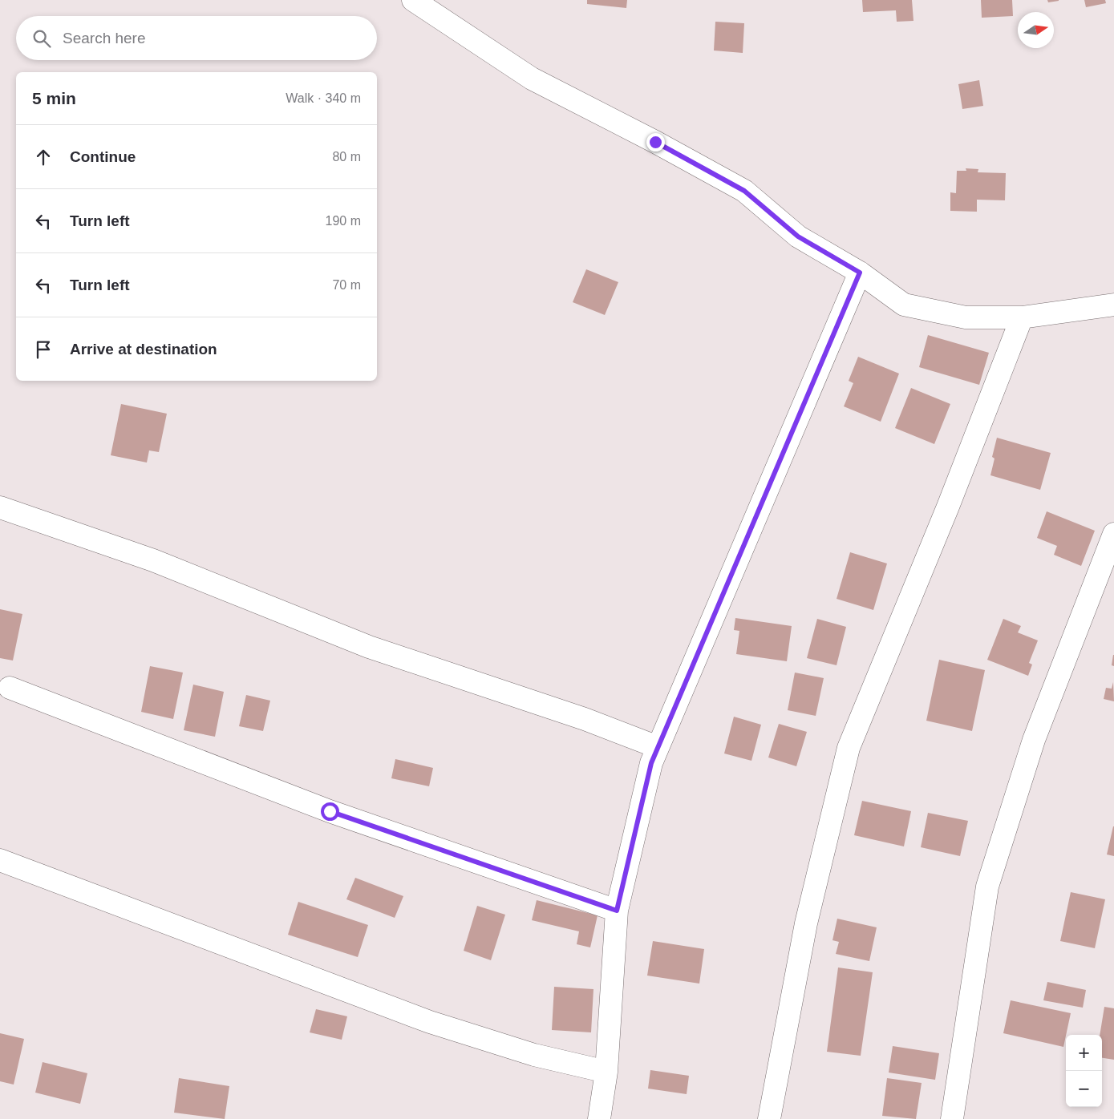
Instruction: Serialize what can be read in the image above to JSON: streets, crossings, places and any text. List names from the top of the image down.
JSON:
{
  "north": "right",
  "page": {
    "search": "Search here",
    "heading": ["5 min", "Walk · 340 m"],
    "list": [
      ["Continue", "80 m"],
      ["Turn left", "190 m"],
      ["Turn left", "70 m"],
      "Arrive at destination"
    ],
    "map_buttons": ["+", "−"]
  }
}
